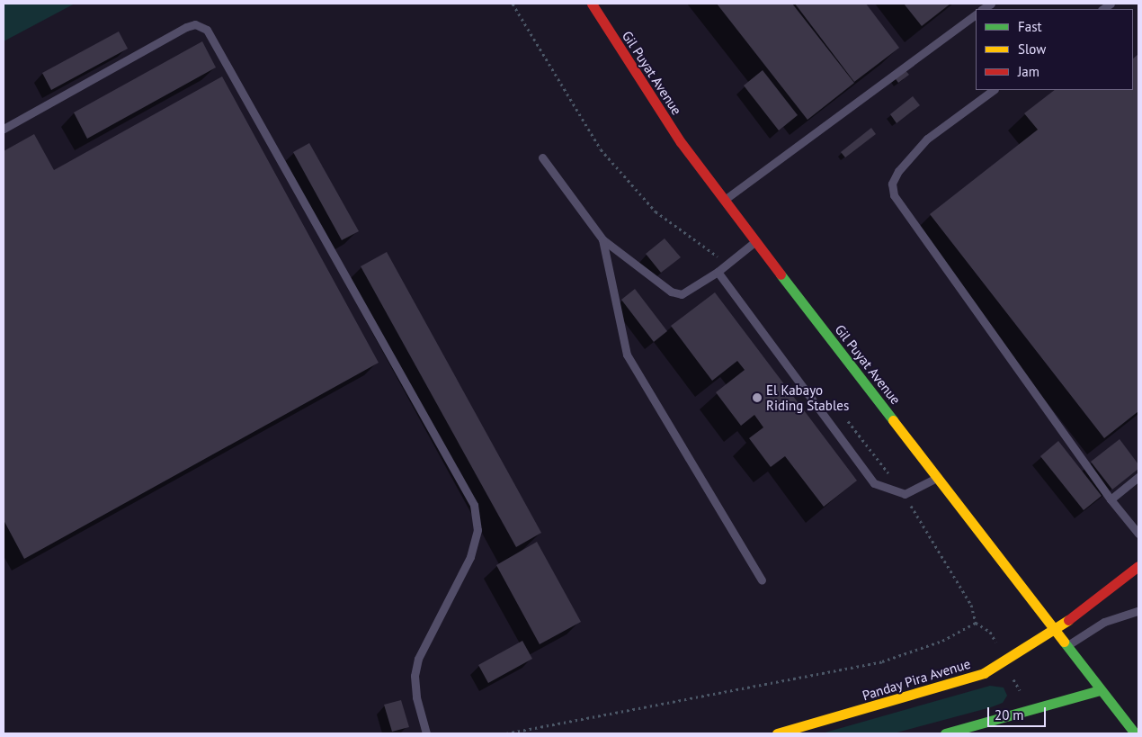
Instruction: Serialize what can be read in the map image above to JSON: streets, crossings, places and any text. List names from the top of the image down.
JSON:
{
  "streets": {
    "main road": ["Gil Puyat Avenue", "Panday Pira Avenue"]
  },
  "crossings": [
    ["Gil Puyat Avenue", "Panday Pira Avenue"]
  ],
  "places": ["El Kabayo Riding Stables"],
  "legend": ["Fast", "Slow", "Jam"],
  "scale_bar": "20 m"
}
